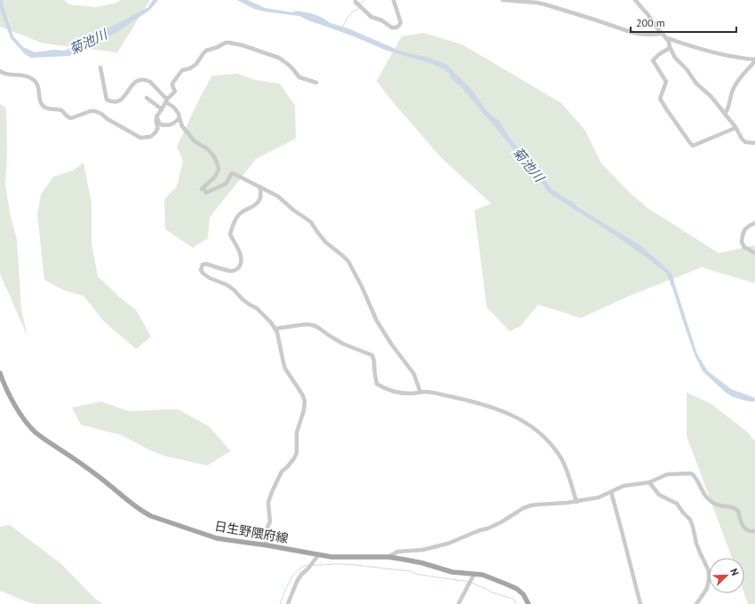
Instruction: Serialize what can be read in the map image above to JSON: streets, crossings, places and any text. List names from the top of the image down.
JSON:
{
  "streets": {
    "main road": ["日生野隈府線"]
  },
  "water": ["菊池川"],
  "scale_bar": "200 m",
  "north": "top right"
}
